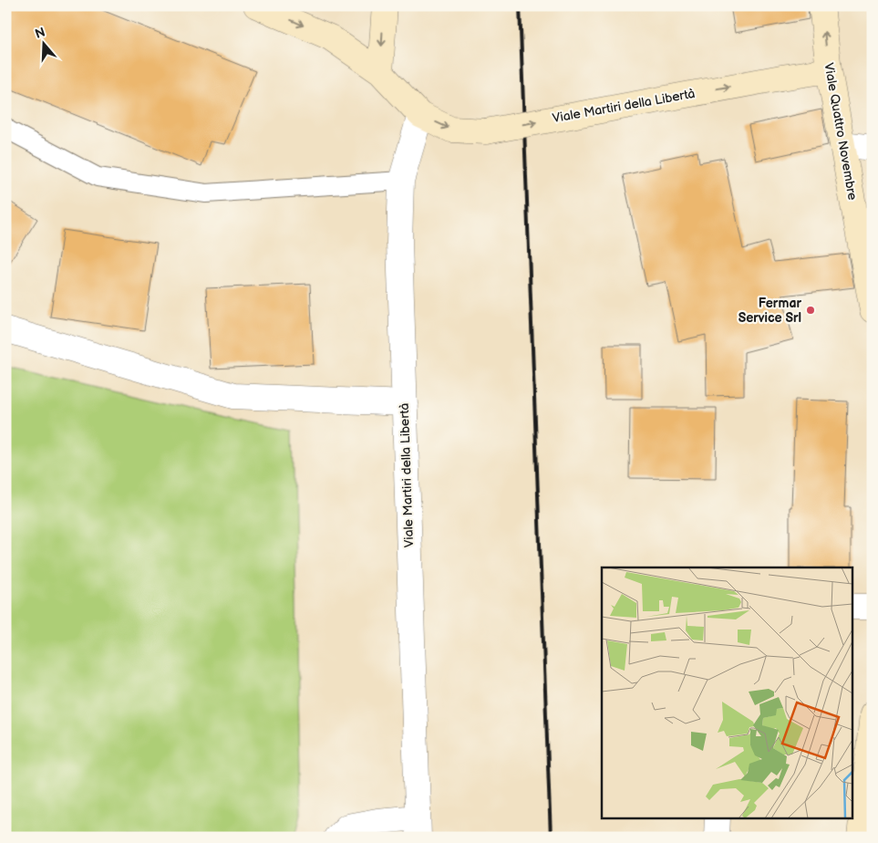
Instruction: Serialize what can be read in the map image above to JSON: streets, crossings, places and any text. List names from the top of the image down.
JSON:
{
  "streets": {
    "main road": ["Viale Martiri della Libertà", "Viale Quattro Novembre"]
  },
  "crossings": [
    ["Viale Martiri della Libertà", "Viale Quattro Novembre"]
  ],
  "one_way": ["Viale Martiri della Libertà"],
  "places": ["Fermar Service Srl"],
  "north": "top"
}
